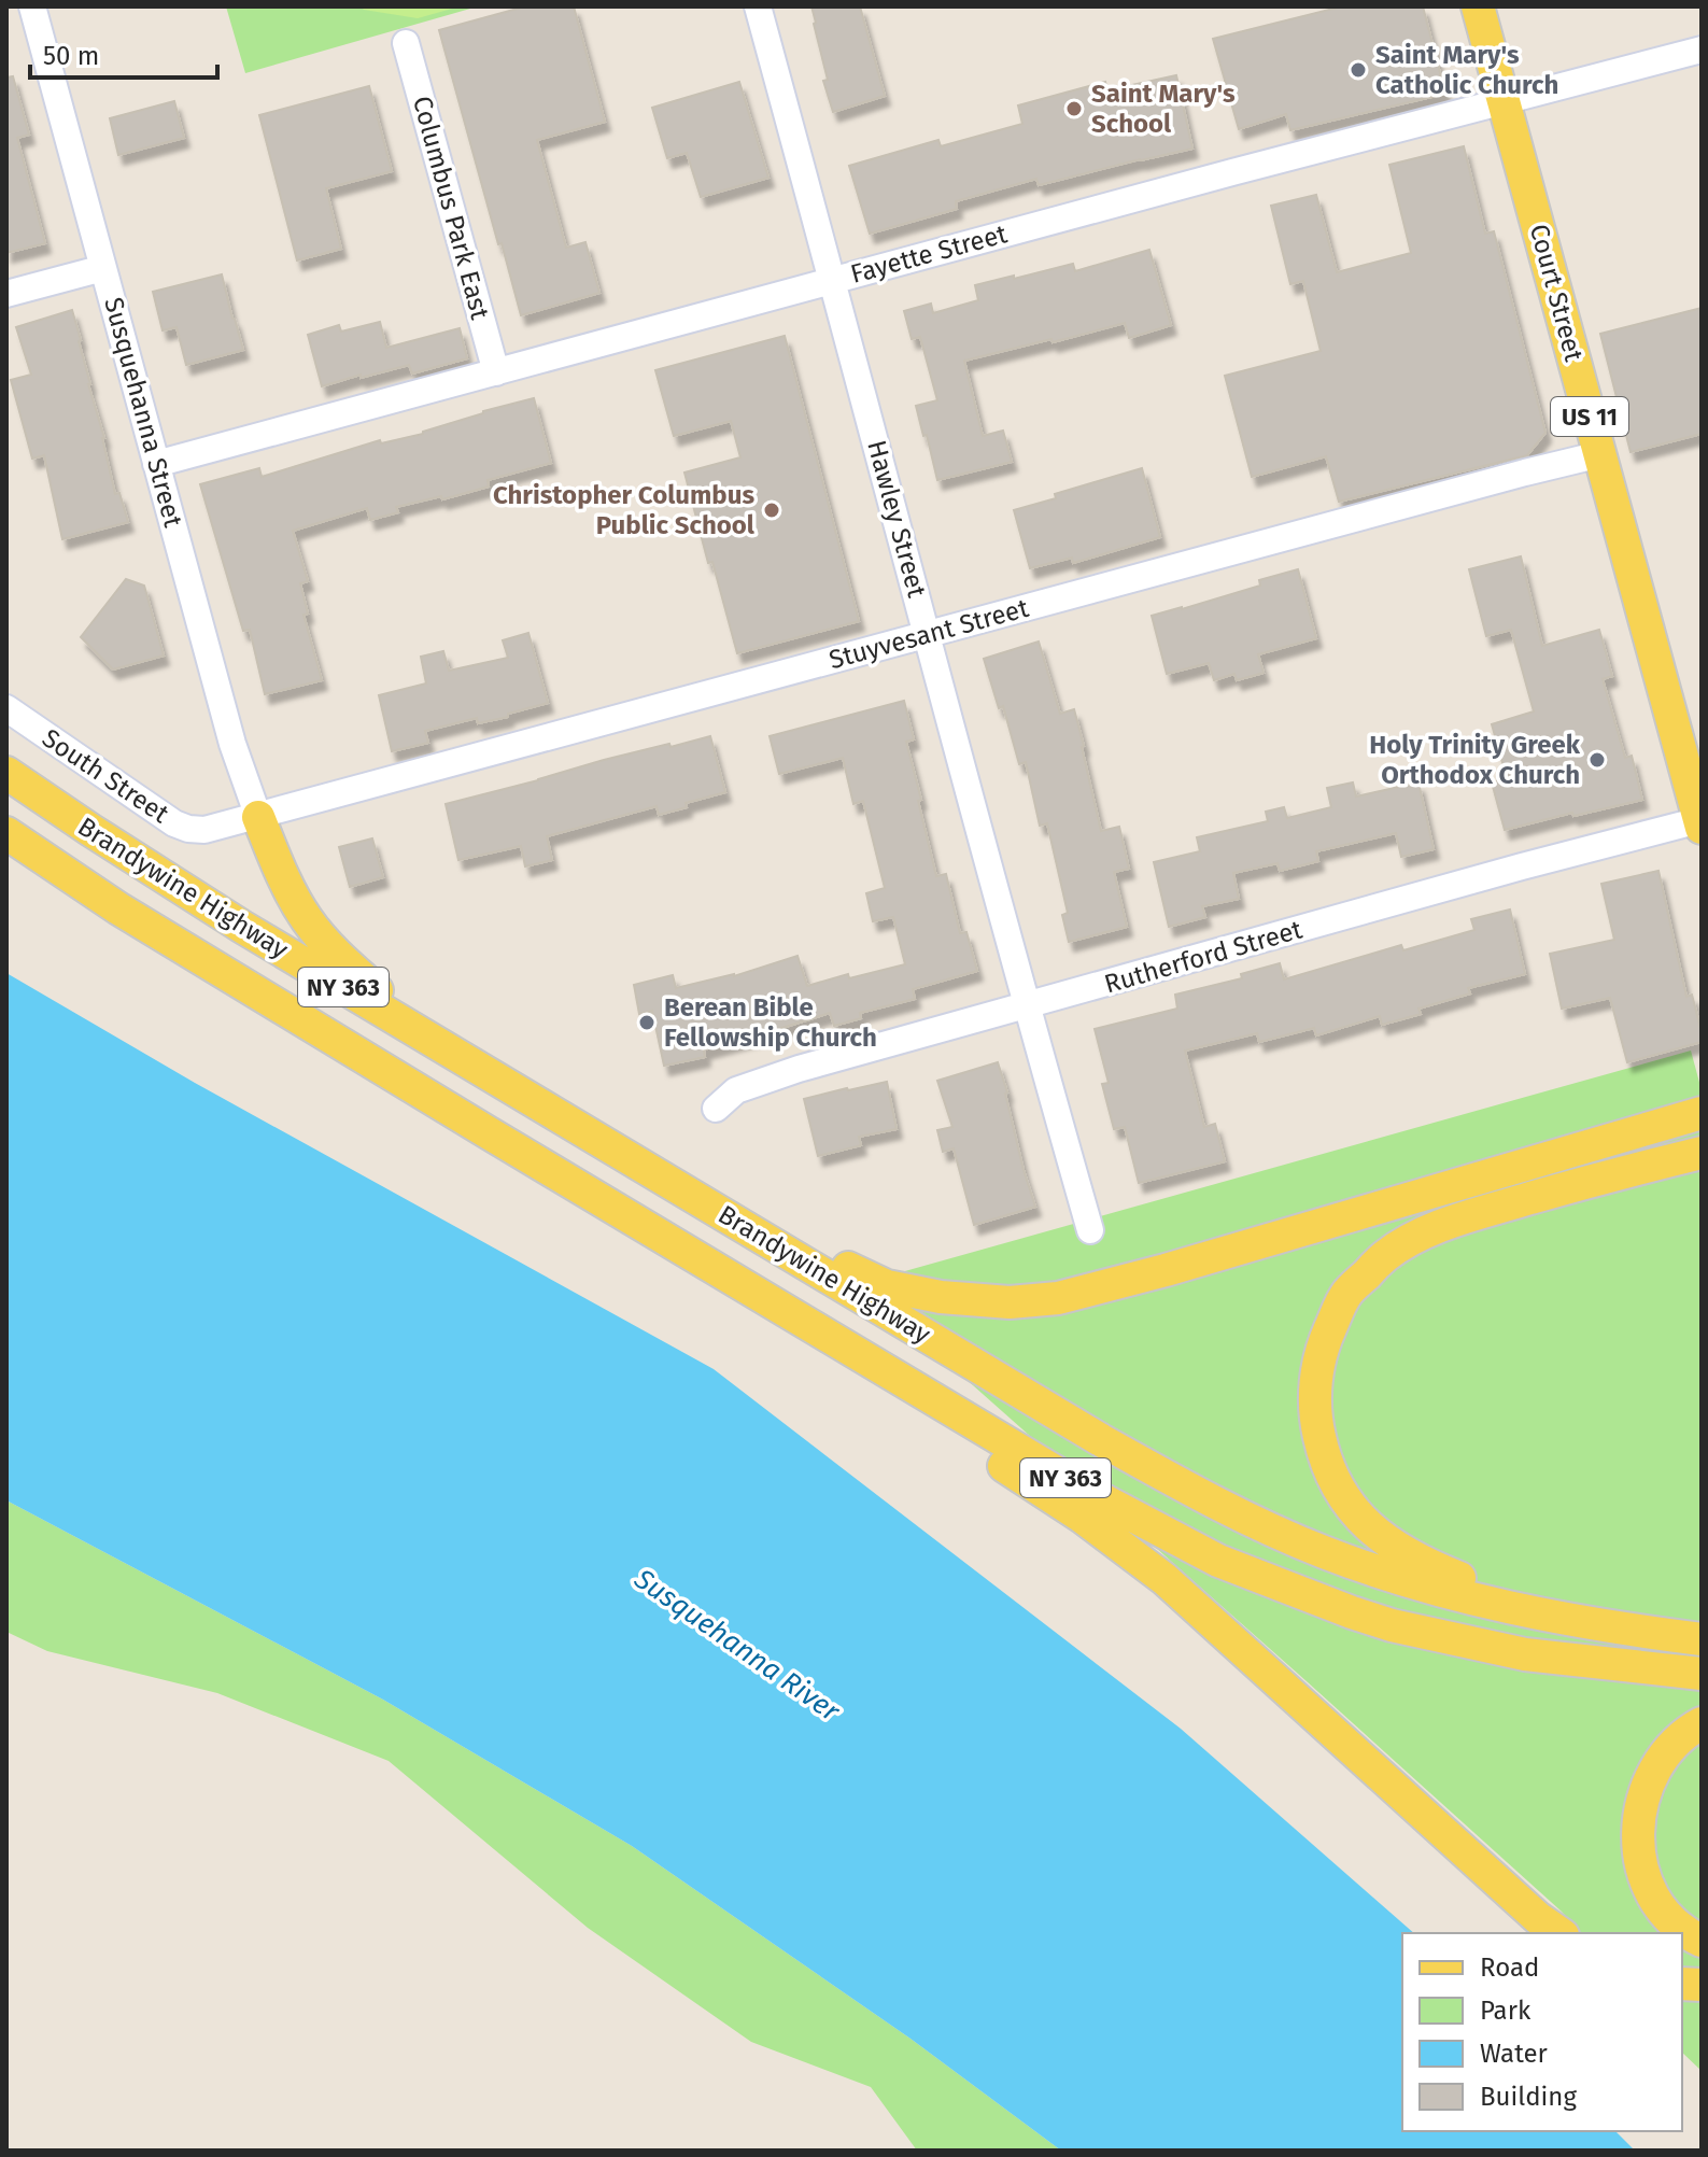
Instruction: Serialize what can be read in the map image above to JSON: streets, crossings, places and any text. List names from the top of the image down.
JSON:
{
  "streets": {
    "main road": [
      "Court Street",
      "US 11",
      "Brandywine Highway",
      "NY 363"
    ],
    "street": [
      "Columbus Park East",
      "Fayette Street",
      "Susquehanna Street",
      "Hawley Street",
      "Stuyvesant Street",
      "South Street",
      "Rutherford Street"
    ]
  },
  "crossings": [
    ["Columbus Park East", "Fayette Street"],
    ["Fayette Street", "Court Street"],
    ["Fayette Street", "Susquehanna Street"],
    ["Fayette Street", "Hawley Street"],
    ["Court Street", "Stuyvesant Street"],
    ["Court Street", "Rutherford Street"],
    ["Susquehanna Street", "Stuyvesant Street"],
    ["Susquehanna Street", "South Street"],
    ["Hawley Street", "Stuyvesant Street"],
    ["Hawley Street", "Rutherford Street"],
    ["Stuyvesant Street", "South Street"]
  ],
  "water": ["Susquehanna River"],
  "places": [
    "Saint Mary's Catholic Church",
    "Saint Mary's School",
    "Christopher Columbus Public School",
    "Holy Trinity Greek Orthodox Church",
    "Berean Bible Fellowship Church"
  ],
  "legend": [
    "Road",
    "Park",
    "Water",
    "Building"
  ],
  "scale_bar": "50 m"
}
